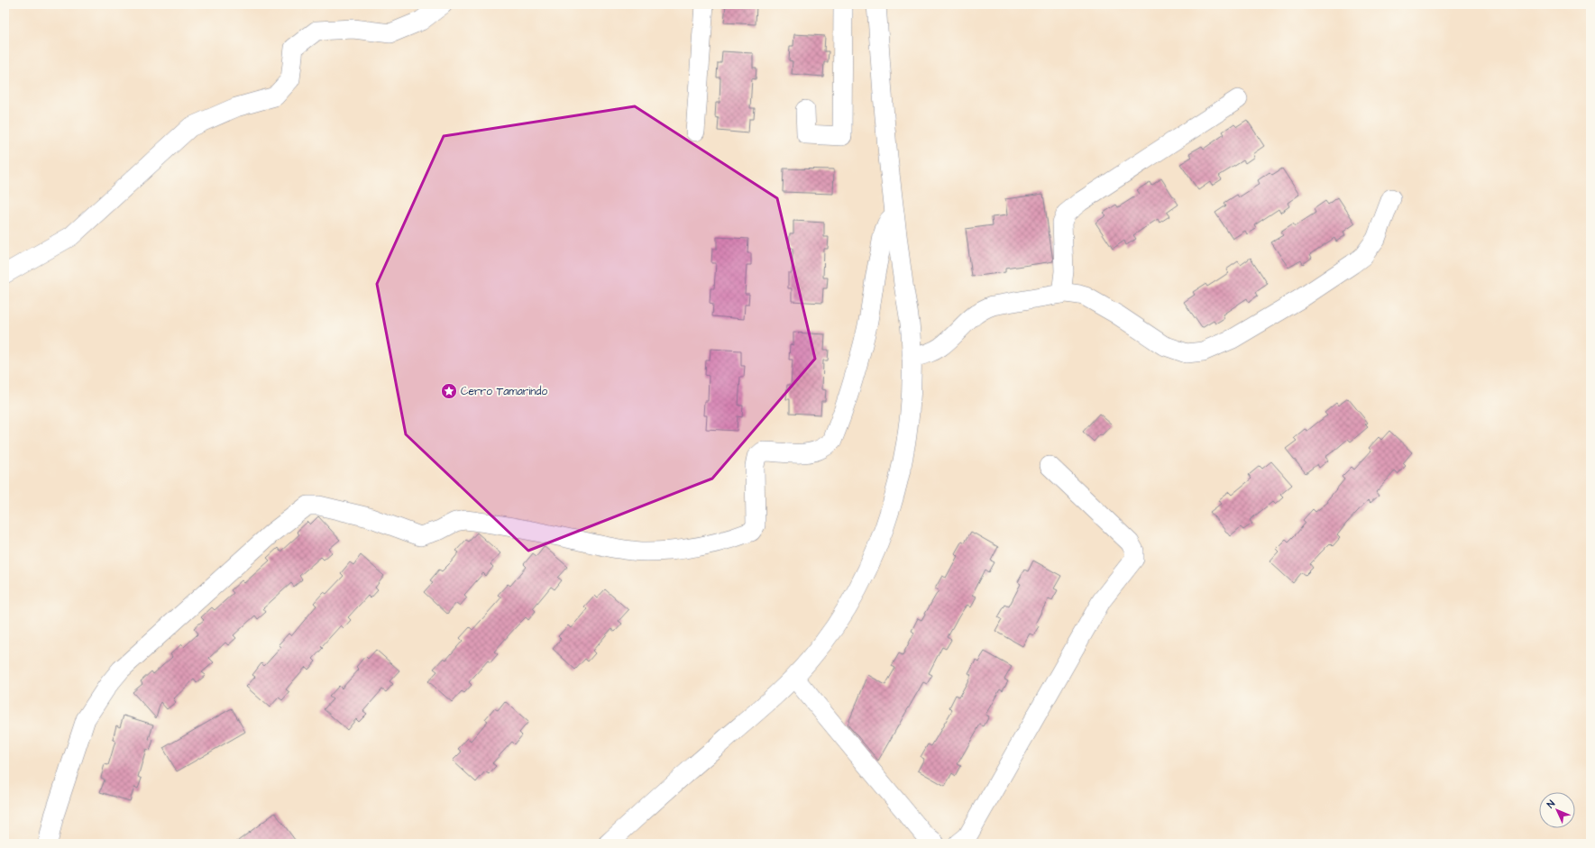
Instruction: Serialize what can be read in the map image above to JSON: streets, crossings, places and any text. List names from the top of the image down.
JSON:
{
  "places": {
    "place": ["Cerro Tamarindo"]
  },
  "north": "top left"
}
